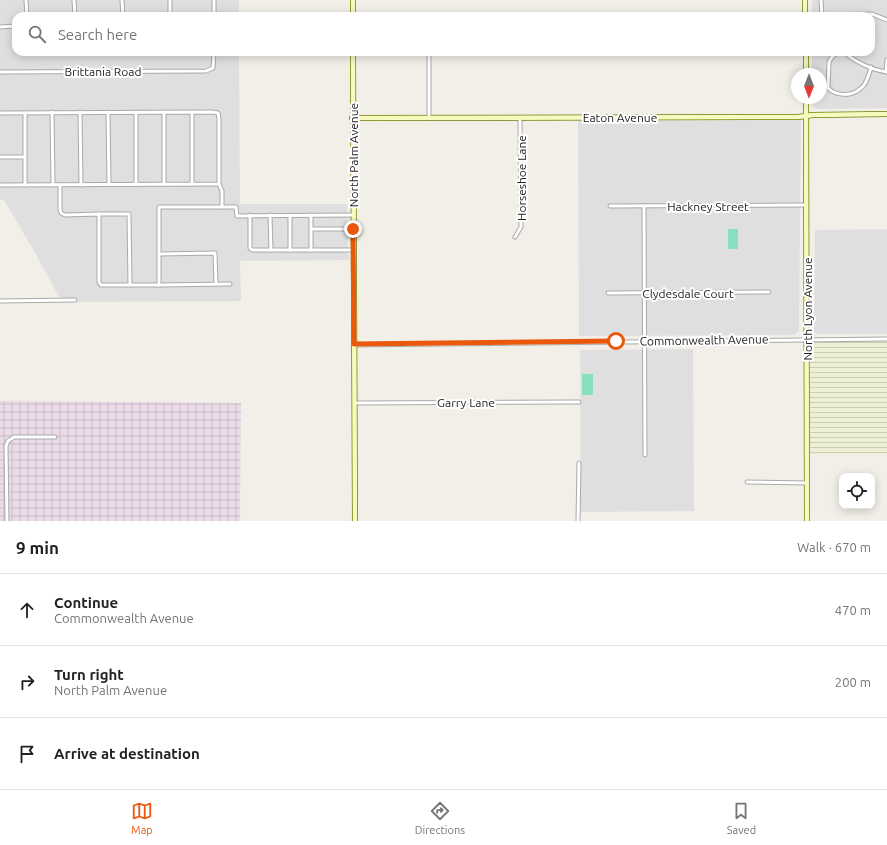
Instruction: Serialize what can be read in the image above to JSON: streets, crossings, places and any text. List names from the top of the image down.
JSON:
{
  "streets": {
    "street": [
      "Brittania Road",
      "Eaton Avenue",
      "North Palm Avenue",
      "Horseshoe Lane",
      "Hackney Street",
      "Clydesdale Court",
      "North Lyon Avenue",
      "Commonwealth Avenue",
      "Garry Lane"
    ]
  },
  "crossings": [
    ["Eaton Avenue", "North Palm Avenue"],
    ["Eaton Avenue", "Horseshoe Lane"],
    ["Eaton Avenue", "North Lyon Avenue"],
    ["North Palm Avenue", "Commonwealth Avenue"],
    ["North Palm Avenue", "Garry Lane"],
    ["Hackney Street", "North Lyon Avenue"],
    ["North Lyon Avenue", "Commonwealth Avenue"]
  ],
  "north": "bottom",
  "page": {
    "search": "Search here",
    "heading": ["9 min", "Walk · 670 m"],
    "list": [
      ["Continue", "Commonwealth Avenue", "470 m"],
      ["Turn right", "North Palm Avenue", "200 m"],
      "Arrive at destination"
    ],
    "nav": ["Map", "Directions", "Saved"]
  }
}
